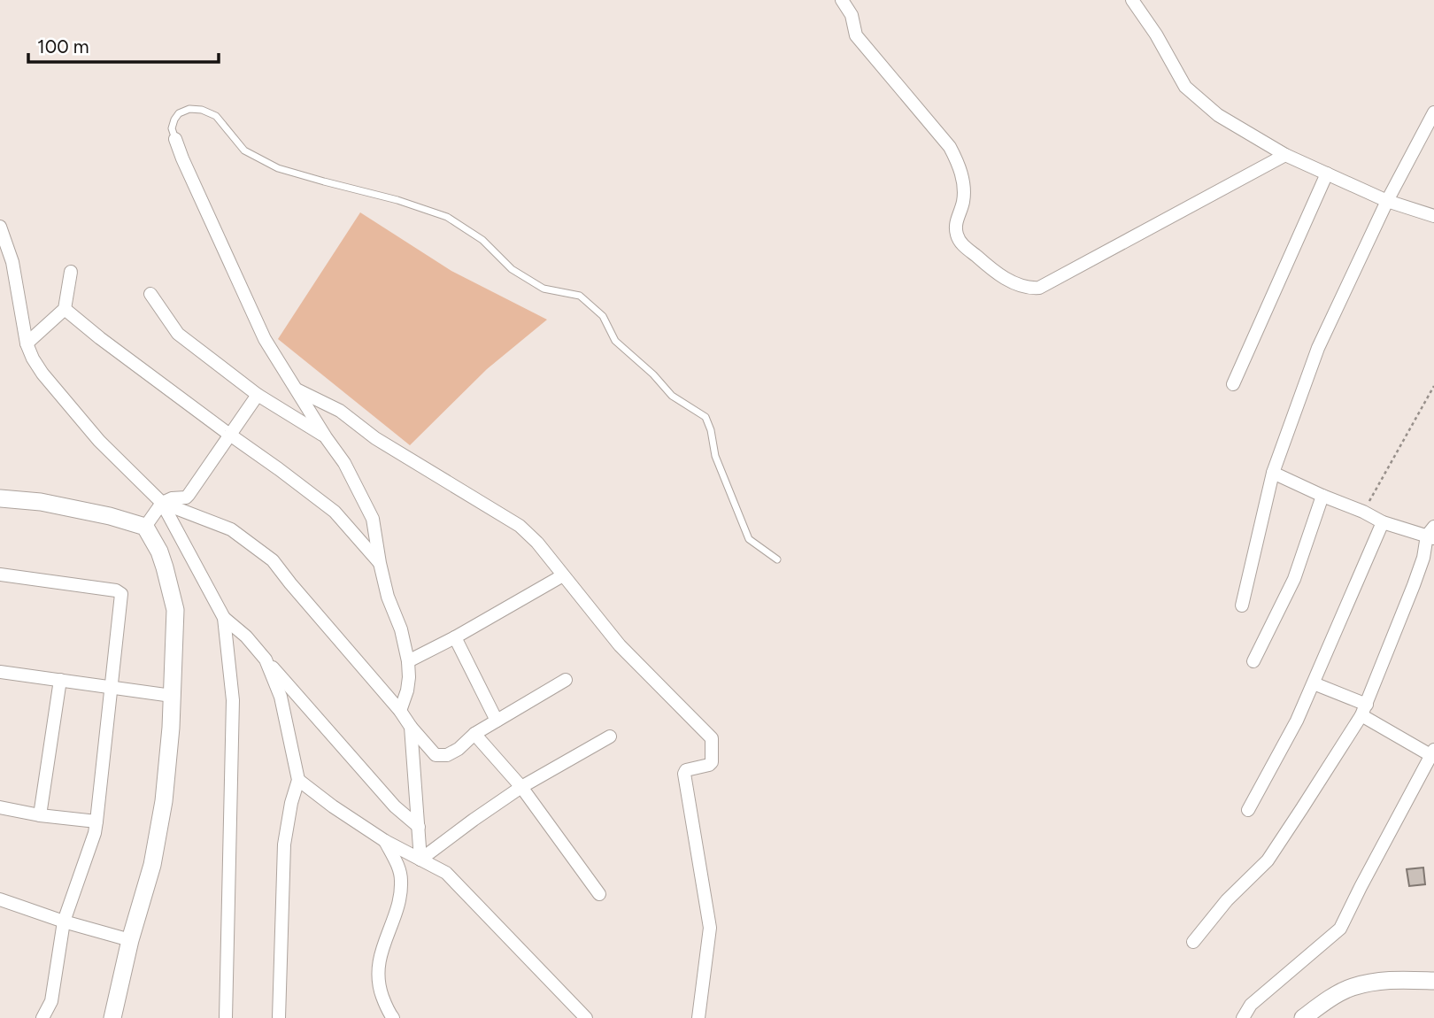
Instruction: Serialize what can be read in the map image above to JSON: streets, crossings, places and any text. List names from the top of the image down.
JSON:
{
  "scale_bar": "100 m"
}
